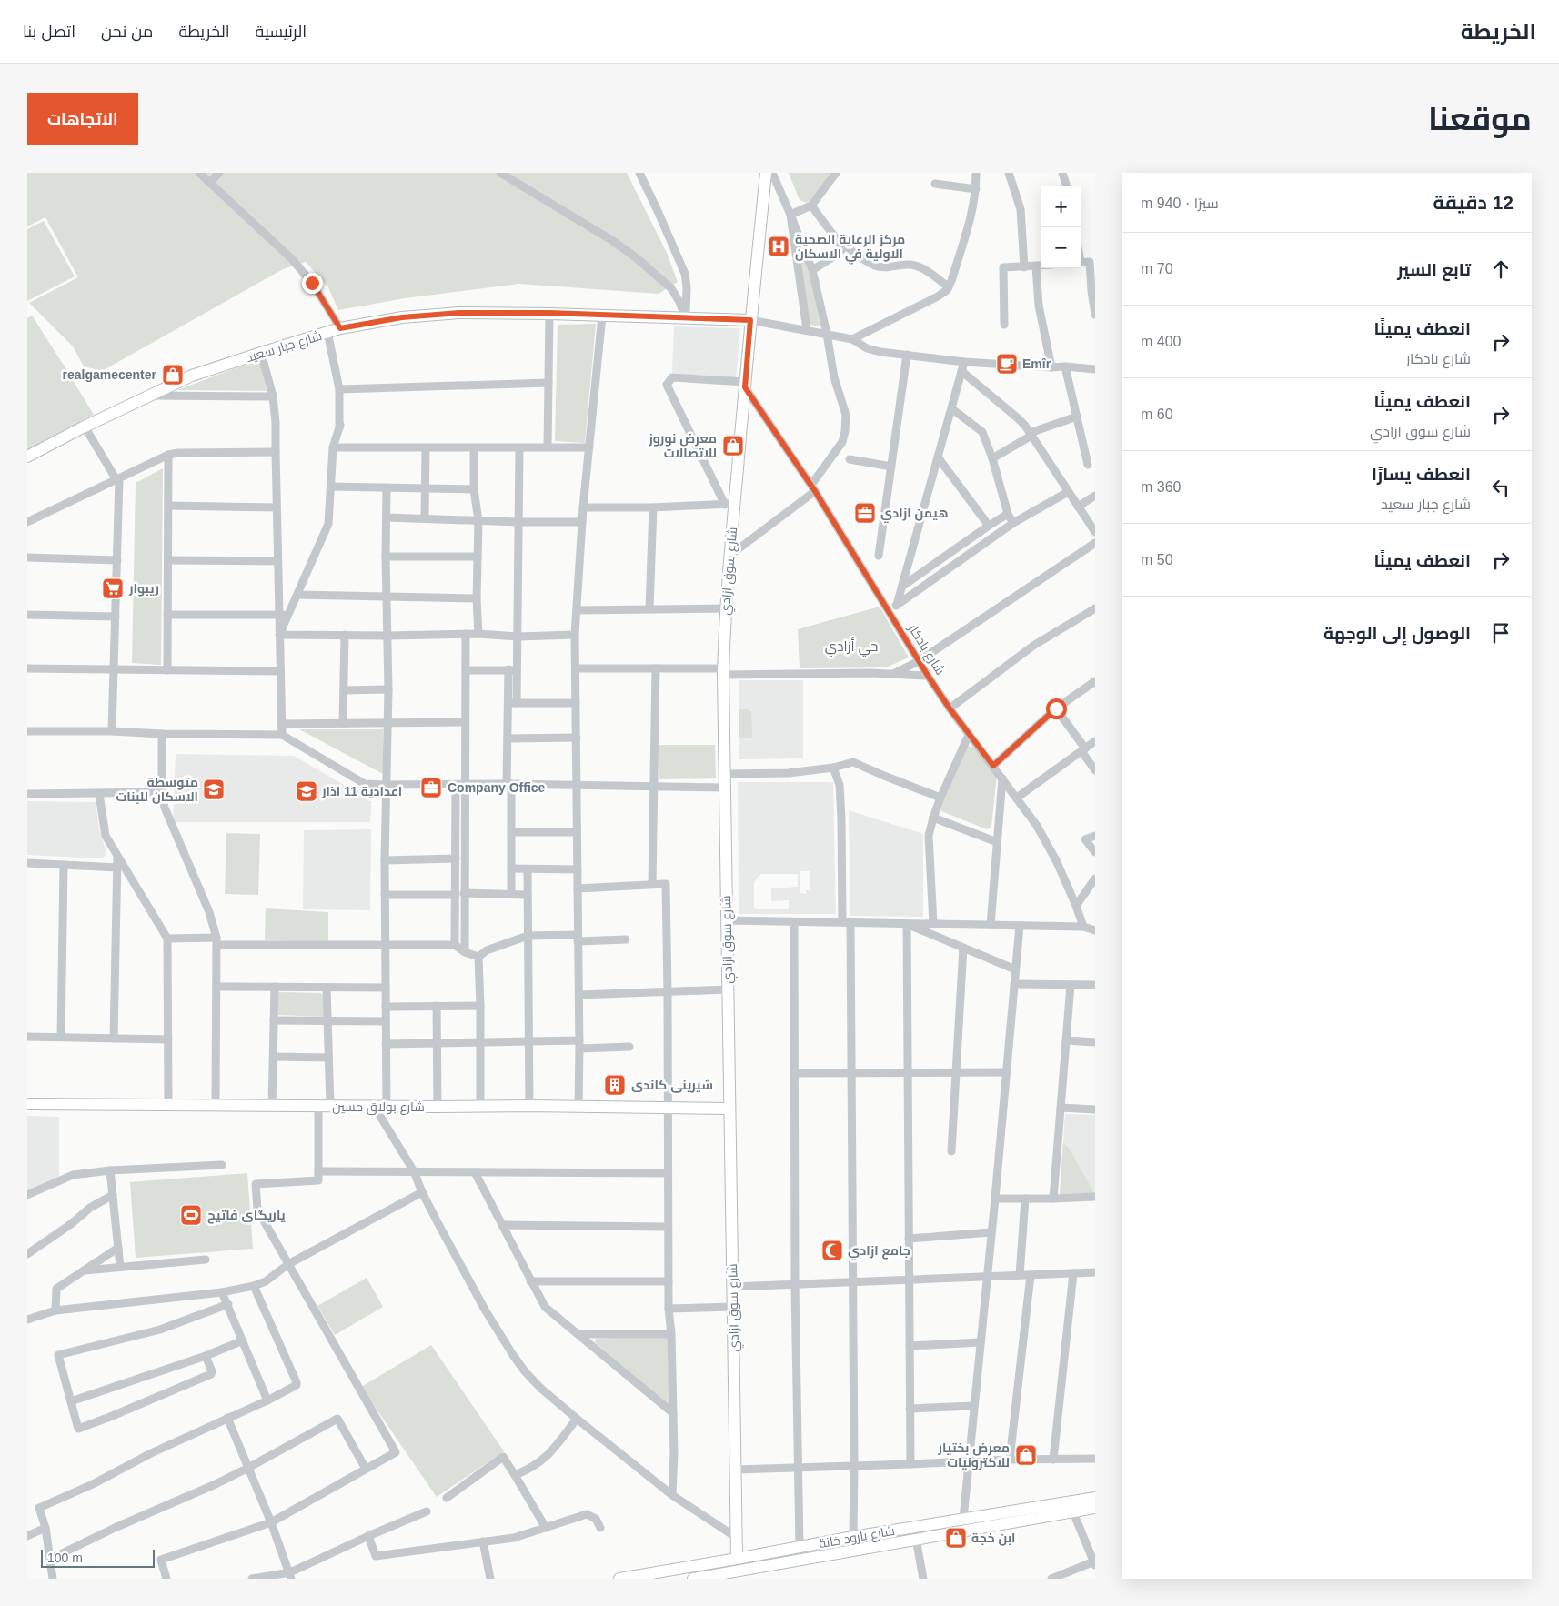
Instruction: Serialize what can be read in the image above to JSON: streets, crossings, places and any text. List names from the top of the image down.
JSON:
{
  "streets": {
    "street": [
      "شارع جبار سعيد",
      "شارع سوق ازادي",
      "شارع بادكار",
      "شارع بولاق حسين",
      "شارع بارود خانة"
    ]
  },
  "crossings": [
    ["شارع جبار سعيد", "شارع سوق ازادي"],
    ["شارع سوق ازادي", "شارع بادكار"],
    ["شارع سوق ازادي", "شارع بولاق حسين"],
    ["شارع سوق ازادي", "شارع بارود خانة"]
  ],
  "districts": ["حي أزادي"],
  "places": {
    "hospital": ["مركز الرعاية الصحية الاولية في الاسكان"],
    "cafe": ["Emîr"],
    "shop": [
      "realgamecenter",
      "معرض نوروز للاتصالات",
      "معرض بختيار للاكترونيات",
      "ابن خجة"
    ],
    "office": ["هيمن ازادي", "Company Office"],
    "supermarket": ["ريبوار"],
    "school or university": ["متوسطة الاسكان للبنات", "اعدادية 11 اذار"],
    "building": ["شیرینی کاندی"],
    "sports": ["یاریگای فاتیح"],
    "mosque": ["جامع ازادي"]
  },
  "scale_bar": "100 m",
  "page": {
    "header": "الخريطة",
    "nav": [
      "الرئيسية",
      "الخريطة",
      "من نحن",
      "اتصل بنا"
    ],
    "title": "موقعنا",
    "buttons": "الاتجاهات",
    "heading": ["12 دقيقة", "سيرًا · 940 m"],
    "map_buttons": ["+", "−"],
    "list": [
      ["تابع السير", "70 m"],
      ["انعطف يمينًا", "شارع بادكار", "400 m"],
      ["انعطف يمينًا", "شارع سوق ازادي", "60 m"],
      ["انعطف يسارًا", "شارع جبار سعيد", "360 m"],
      ["انعطف يمينًا", "50 m"],
      "الوصول إلى الوجهة"
    ],
    "scale": "100 m"
  }
}
